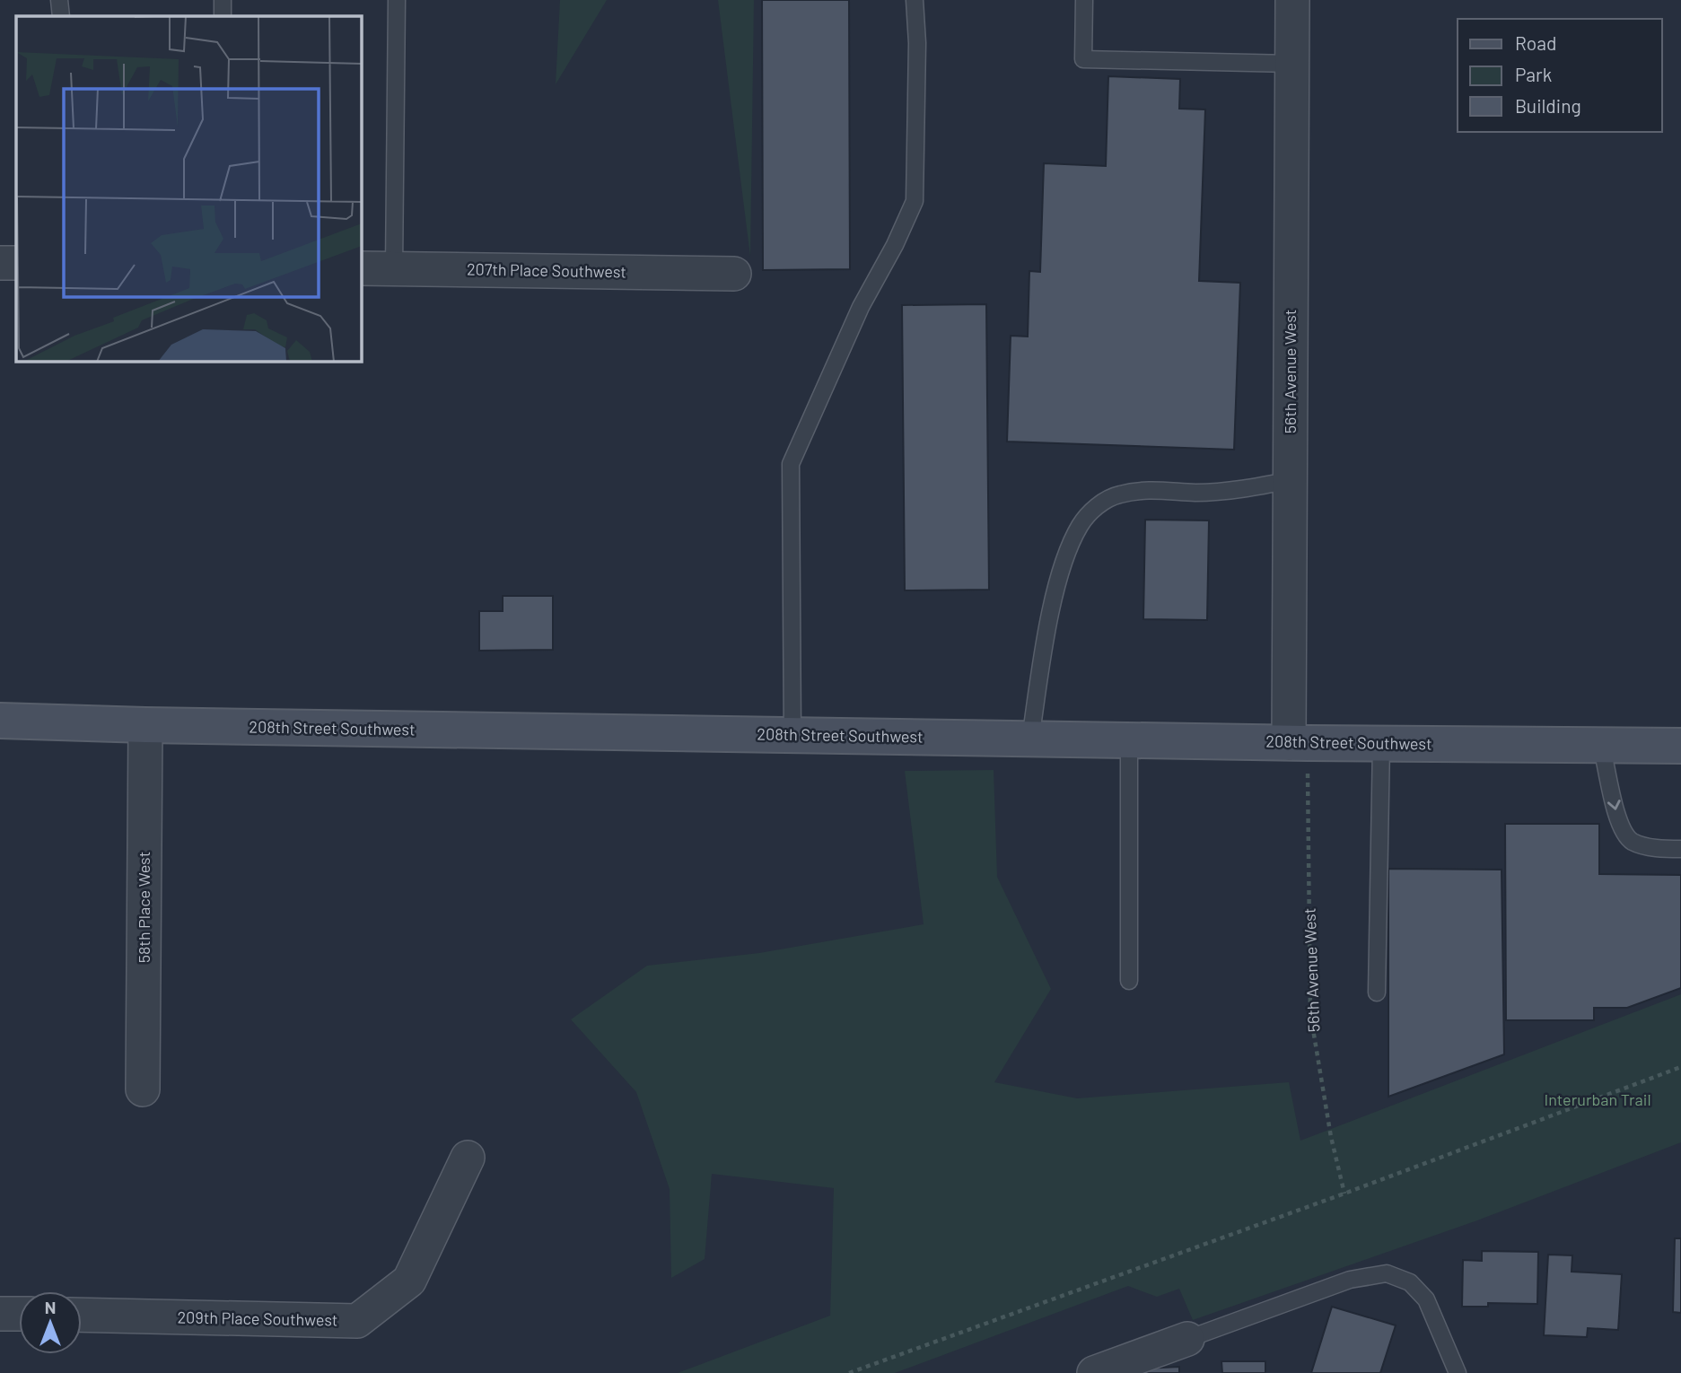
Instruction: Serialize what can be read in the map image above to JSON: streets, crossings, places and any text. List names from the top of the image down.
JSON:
{
  "streets": {
    "street": [
      "207th Place Southwest",
      "56th Avenue West",
      "208th Street Southwest",
      "58th Place West",
      "209th Place Southwest"
    ]
  },
  "crossings": [
    ["56th Avenue West", "208th Street Southwest"],
    ["208th Street Southwest", "58th Place West"]
  ],
  "parks": ["Interurban Trail"],
  "legend": ["Road", "Park", "Building"],
  "north": "top"
}
